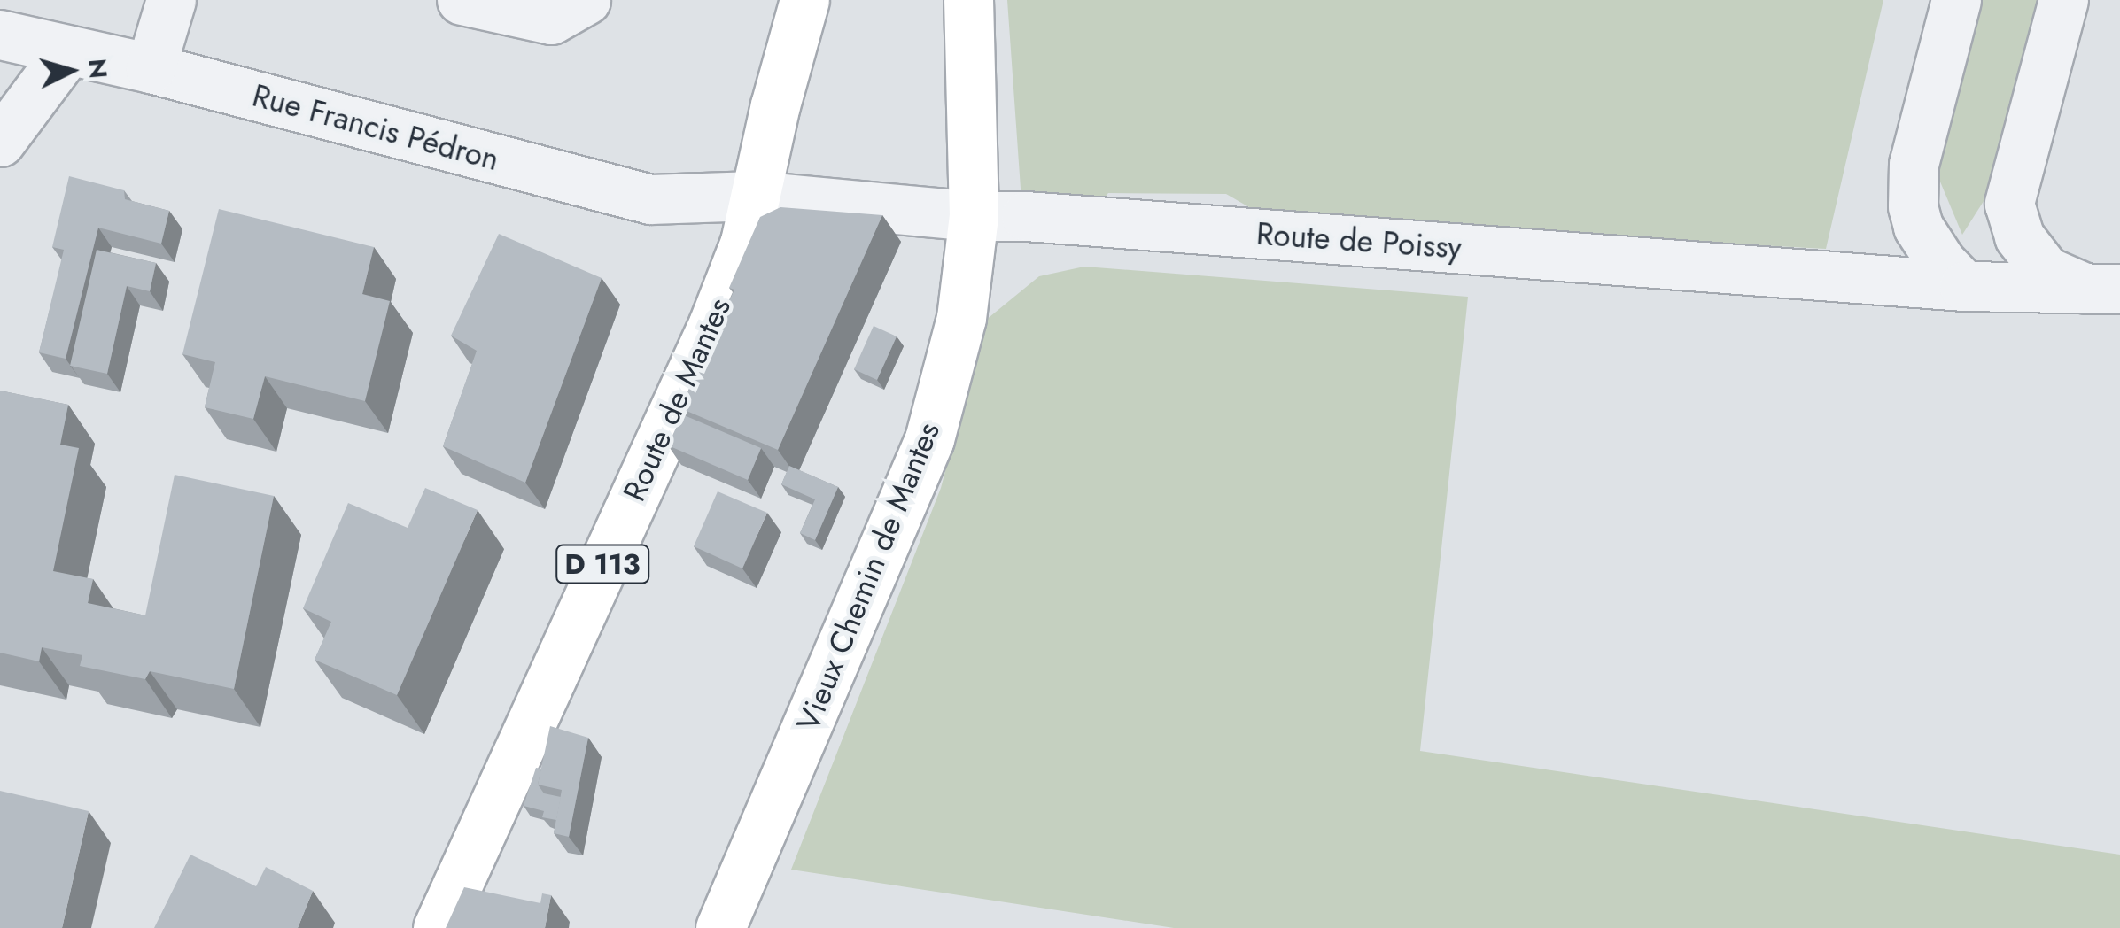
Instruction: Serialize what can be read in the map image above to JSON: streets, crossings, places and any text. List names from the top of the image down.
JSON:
{
  "streets": {
    "main road": ["Route de Mantes", "D 113", "Vieux Chemin de Mantes"],
    "street": ["Rue Francis Pédron", "Route de Poissy"]
  },
  "crossings": [
    ["Rue Francis Pédron", "Route de Poissy"],
    ["Rue Francis Pédron", "Route de Mantes"],
    ["Route de Poissy", "Route de Mantes"],
    ["Route de Poissy", "Vieux Chemin de Mantes"]
  ],
  "north": "right"
}
